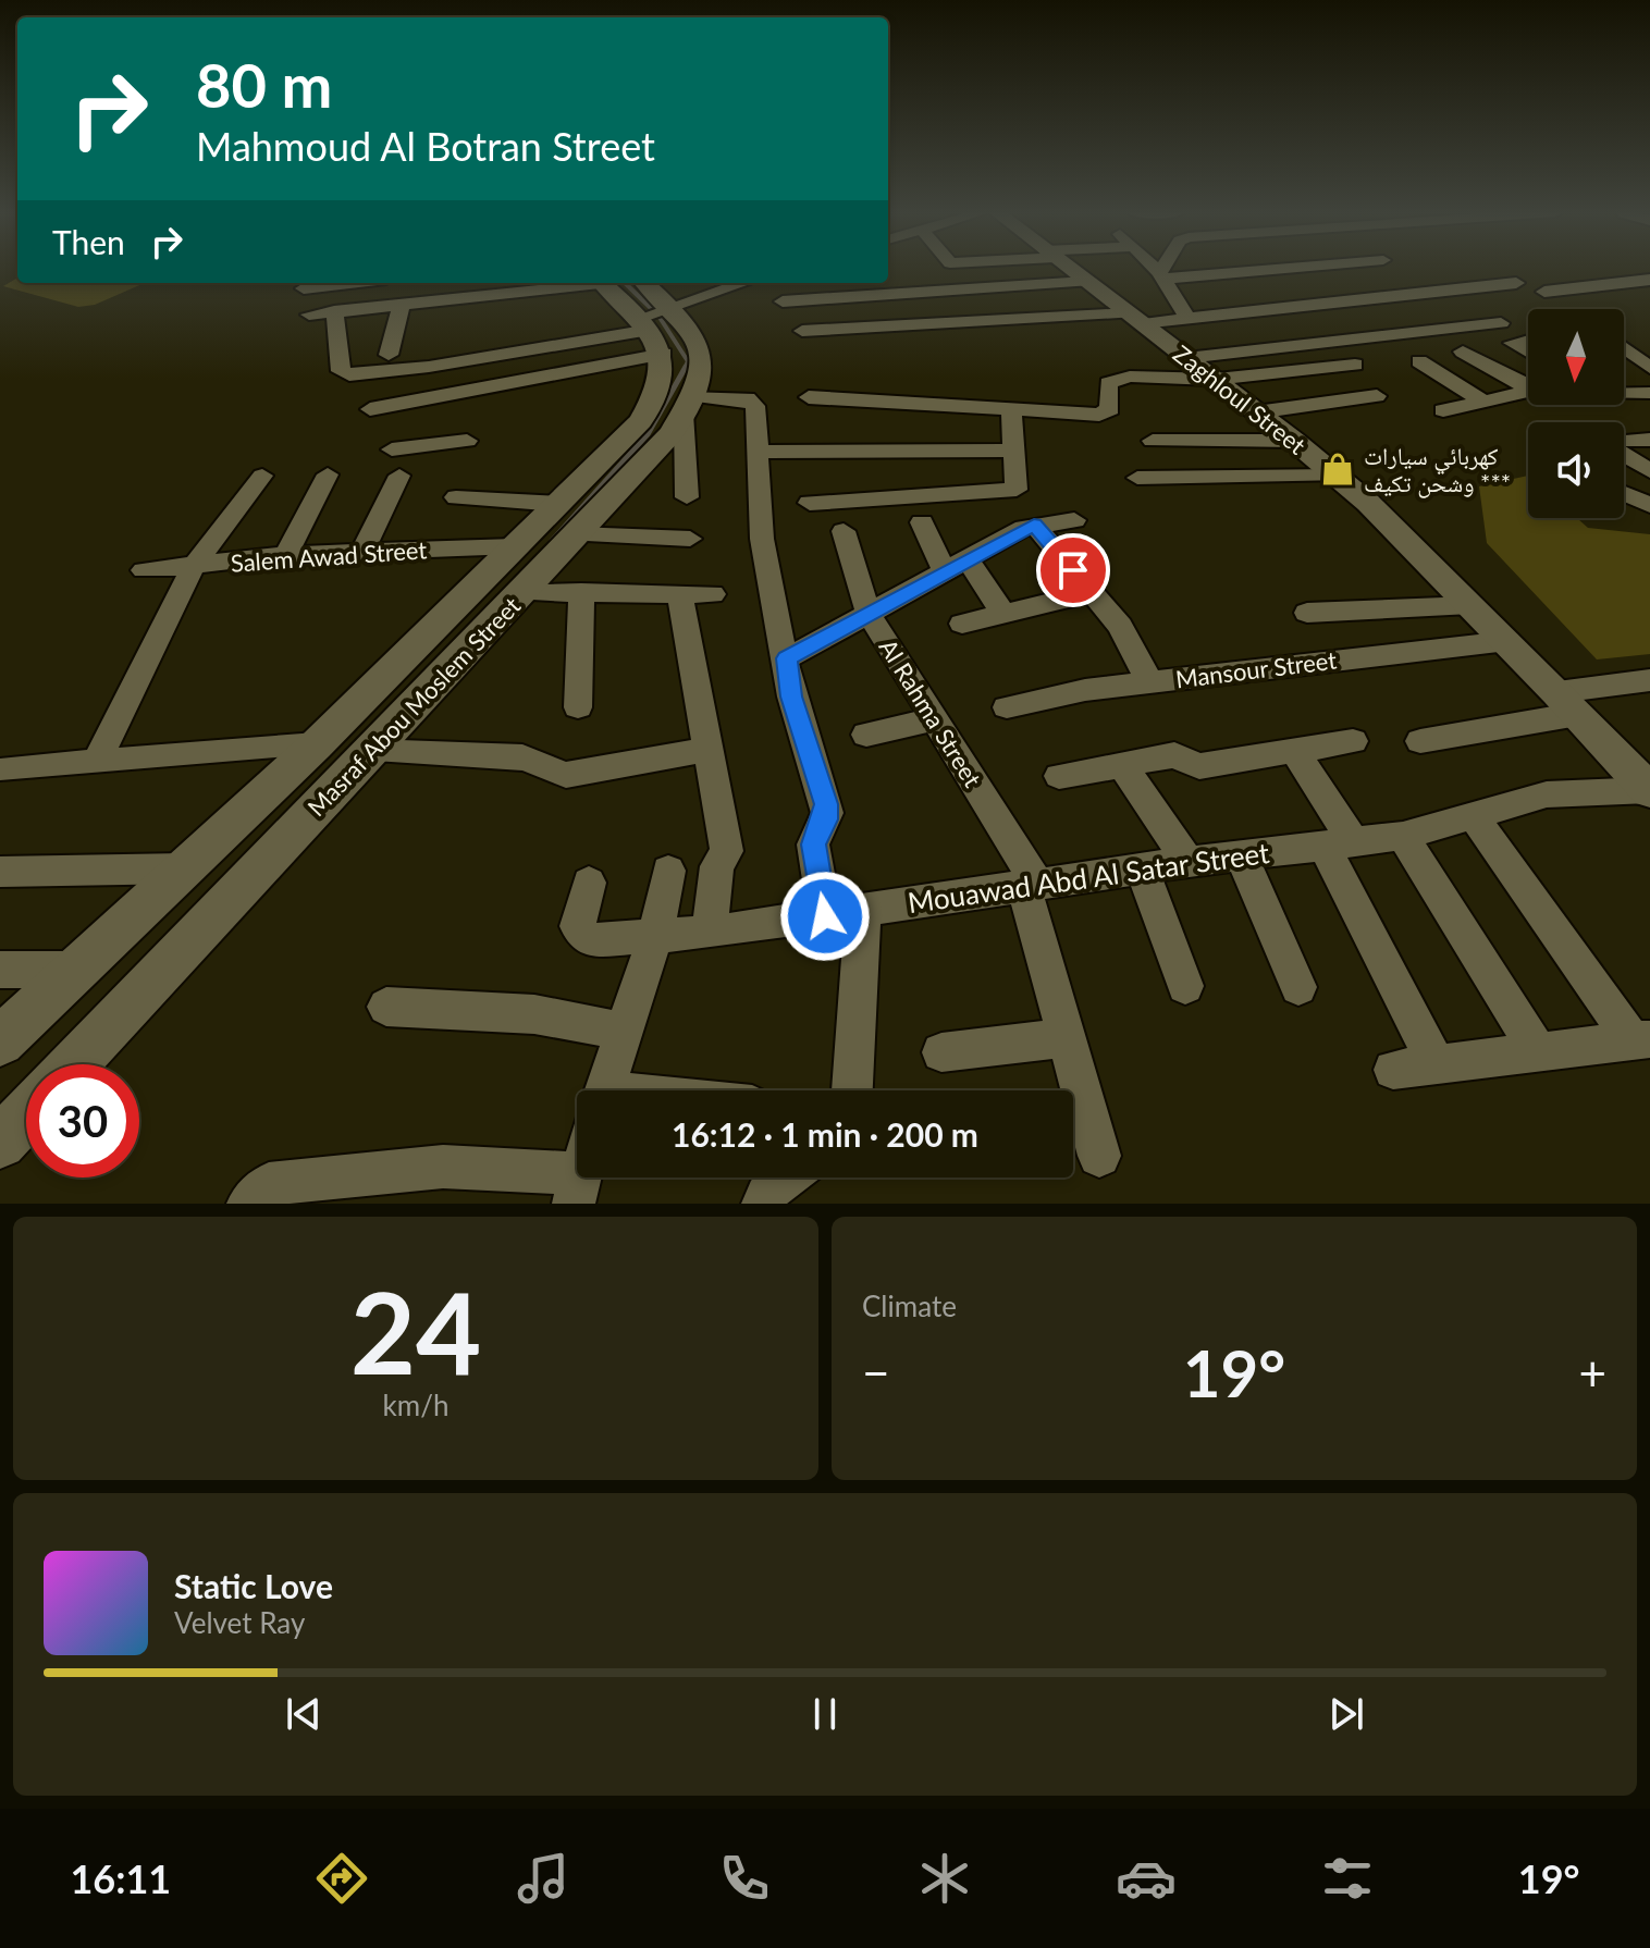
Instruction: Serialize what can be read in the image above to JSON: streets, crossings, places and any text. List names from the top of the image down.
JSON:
{
  "streets": {
    "street": [
      "Zaghloul Street",
      "Salem Awad Street",
      "Mansour Street",
      "Masraf Abou Moslem Street",
      "Al Rahma Street",
      "Mouawad Abd Al Satar Street"
    ]
  },
  "crossings": [
    ["Zaghloul Street", "Mansour Street"],
    ["Zaghloul Street", "Mouawad Abd Al Satar Street"],
    ["Salem Awad Street", "Masraf Abou Moslem Street"],
    ["Al Rahma Street", "Mouawad Abd Al Satar Street"]
  ],
  "places": {
    "shop": ["كهربائي سيارات وشحن تكيف ***"]
  },
  "north": "bottom",
  "page": {
    "turn": ["80 m", "Mahmoud Al Botran Street"],
    "then": "Then",
    "limit": "30",
    "trip": "16:12 · 1 min · 200 m",
    "tile": [
      ["24", "km/h"],
      "Climate"
    ],
    "heat": ["−", "19°", "+"],
    "song": ["Static Love", "Velvet Ray"],
    "tabs": ["16:11", "19°"]
  }
}
